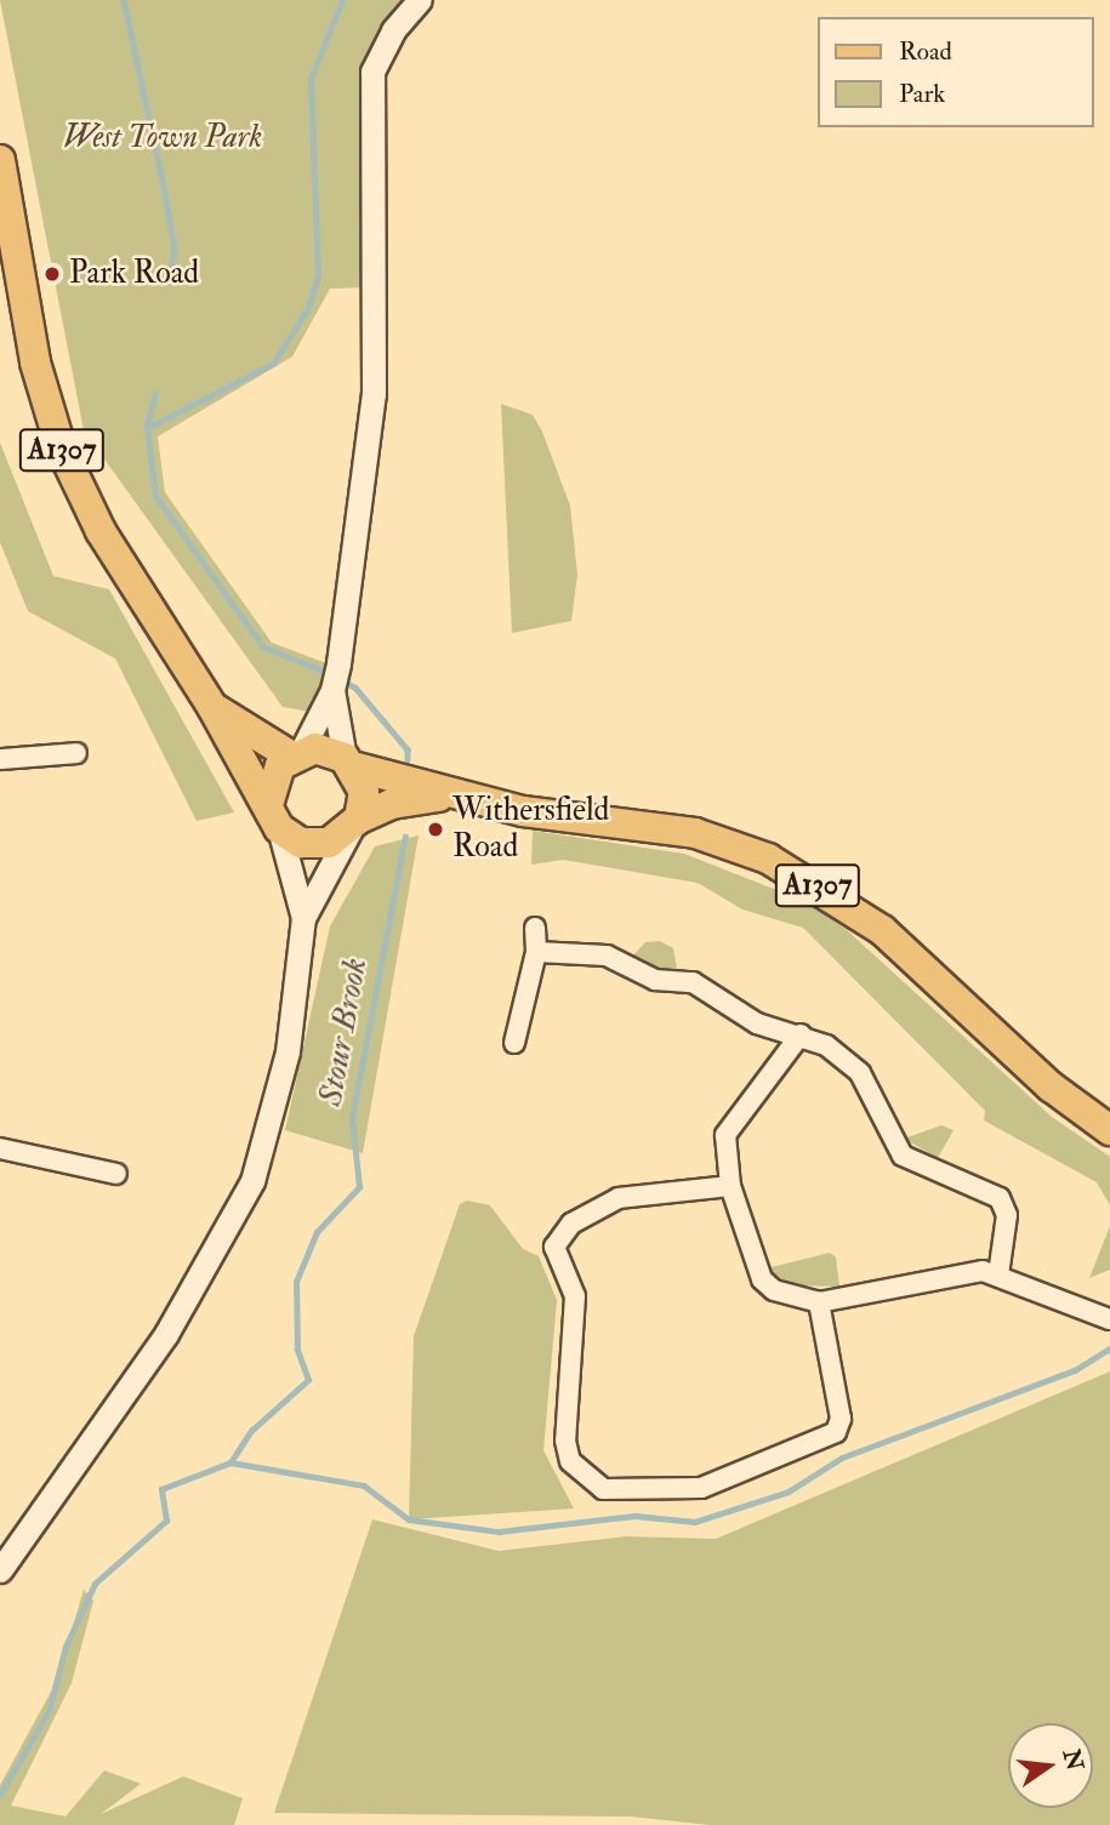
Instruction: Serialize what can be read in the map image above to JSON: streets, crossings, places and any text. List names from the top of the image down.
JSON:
{
  "streets": {
    "main road": ["A1307"]
  },
  "water": ["Stour Brook"],
  "parks": ["West Town Park"],
  "places": ["Park Road", "Withersfield Road"],
  "legend": ["Road", "Park"],
  "north": "right"
}
